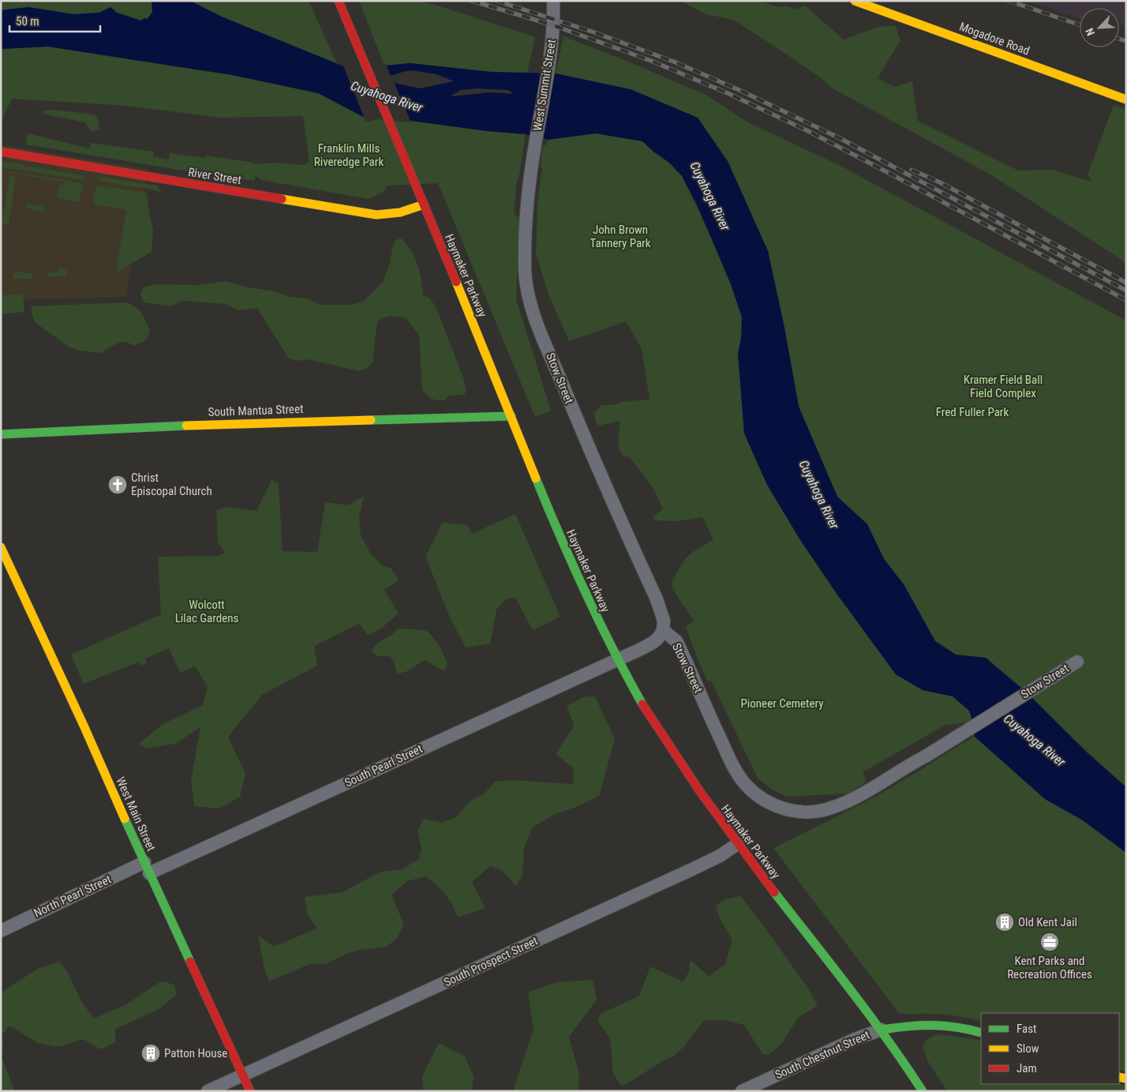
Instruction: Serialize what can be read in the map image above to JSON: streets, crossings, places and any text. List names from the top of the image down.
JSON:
{
  "streets": {
    "main road": [
      "Mogadore Road",
      "River Street",
      "Haymaker Parkway",
      "South Mantua Street",
      "West Main Street"
    ],
    "street": [
      "West Summit Street",
      "Stow Street",
      "South Pearl Street",
      "North Pearl Street",
      "South Prospect Street",
      "South Chestnut Street"
    ]
  },
  "crossings": [
    ["West Summit Street", "Stow Street"],
    ["River Street", "Haymaker Parkway"],
    ["Haymaker Parkway", "South Mantua Street"],
    ["Haymaker Parkway", "South Pearl Street"],
    ["Haymaker Parkway", "South Prospect Street"],
    ["Haymaker Parkway", "South Chestnut Street"],
    ["Stow Street", "South Pearl Street"],
    ["South Pearl Street", "West Main Street"],
    ["South Pearl Street", "North Pearl Street"],
    ["West Main Street", "North Pearl Street"],
    ["West Main Street", "South Prospect Street"]
  ],
  "water": ["Cuyahoga River"],
  "parks": [
    "Franklin Mills Riveredge Park",
    "John Brown Tannery Park",
    "Kramer Field Ball Field Complex",
    "Fred Fuller Park",
    "Wolcott Lilac Gardens",
    "Pioneer Cemetery"
  ],
  "places": {
    "church": ["Christ Episcopal Church"],
    "building": ["Old Kent Jail", "Patton House"],
    "office": ["Kent Parks and Recreation Offices"]
  },
  "legend": ["Fast", "Slow", "Jam"],
  "scale_bar": "50 m",
  "north": "bottom left"
}
